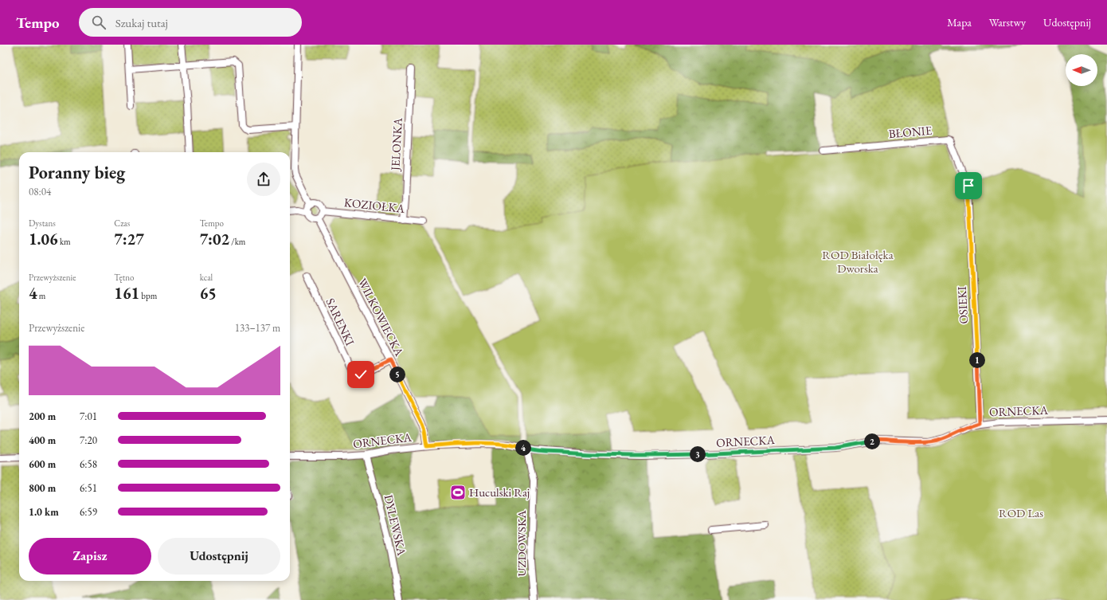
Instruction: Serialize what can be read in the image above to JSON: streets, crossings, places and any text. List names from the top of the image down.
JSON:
{
  "streets": {
    "street": [
      "BŁONIE",
      "JELONKA",
      "KOZIOŁKA",
      "OSIEKI",
      "WILKOWIECKA",
      "SARENKI",
      "ORNECKA",
      "DYLEWSKA",
      "UZDOWSKA"
    ]
  },
  "crossings": [
    ["BŁONIE", "OSIEKI"],
    ["JELONKA", "KOZIOŁKA"],
    ["KOZIOŁKA", "WILKOWIECKA"],
    ["OSIEKI", "ORNECKA"],
    ["WILKOWIECKA", "SARENKI"],
    ["WILKOWIECKA", "ORNECKA"],
    ["ORNECKA", "DYLEWSKA"],
    ["ORNECKA", "UZDOWSKA"]
  ],
  "parks": ["ROD Białołęka Dworska", "ROD Las"],
  "places": {
    "sports": ["Huculski Raj"]
  },
  "north": "left",
  "page": {
    "header": "Tempo",
    "search": "Szukaj tutaj",
    "nav": ["Mapa", "Warstwy", "Udostępnij"],
    "heading": ["Poranny bieg", "08:04"],
    "stats": [
      ["Dystans", "1.06 km"],
      ["Czas", "7:27"],
      ["Tempo", "7:02 /km"],
      ["Przewyższenie", "4 m"],
      ["Tętno", "161 bpm"],
      ["kcal", "65"]
    ],
    "chart": ["Przewyższenie", "133–137 m"],
    "pins": [
      "1",
      "5",
      "2",
      "4",
      "3"
    ],
    "list": [
      {
        "name": "200 m",
        "note": "7:01"
      },
      {
        "name": "400 m",
        "note": "7:20"
      },
      {
        "name": "600 m",
        "note": "6:58"
      },
      {
        "name": "800 m",
        "note": "6:51"
      },
      {
        "name": "1.0 km",
        "note": "6:59"
      }
    ],
    "buttons": ["Zapisz", "Udostępnij"]
  }
}
